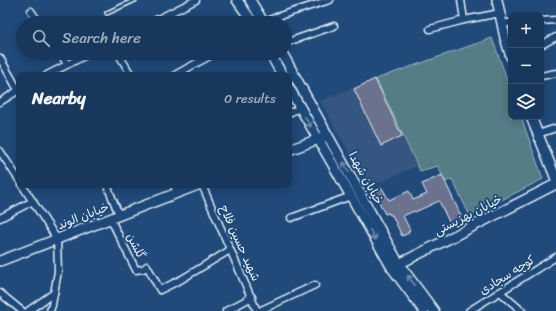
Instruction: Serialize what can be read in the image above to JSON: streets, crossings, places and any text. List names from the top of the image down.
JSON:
{
  "streets": {
    "main road": ["خیابان شهدا", "خیابان بهزیستی", "خیابان الوند"],
    "street": ["شهید حسین فلاح", "گلشن", "کوچه سجادی"]
  },
  "crossings": [
    ["خیابان شهدا", "خیابان بهزیستی"],
    ["خیابان الوند", "گلشن"],
    ["شهید حسین فلاح", "گلشن"]
  ],
  "page": {
    "map_buttons": ["+", "−"],
    "search": "Search here",
    "heading": ["Nearby", "0 results"]
  }
}
